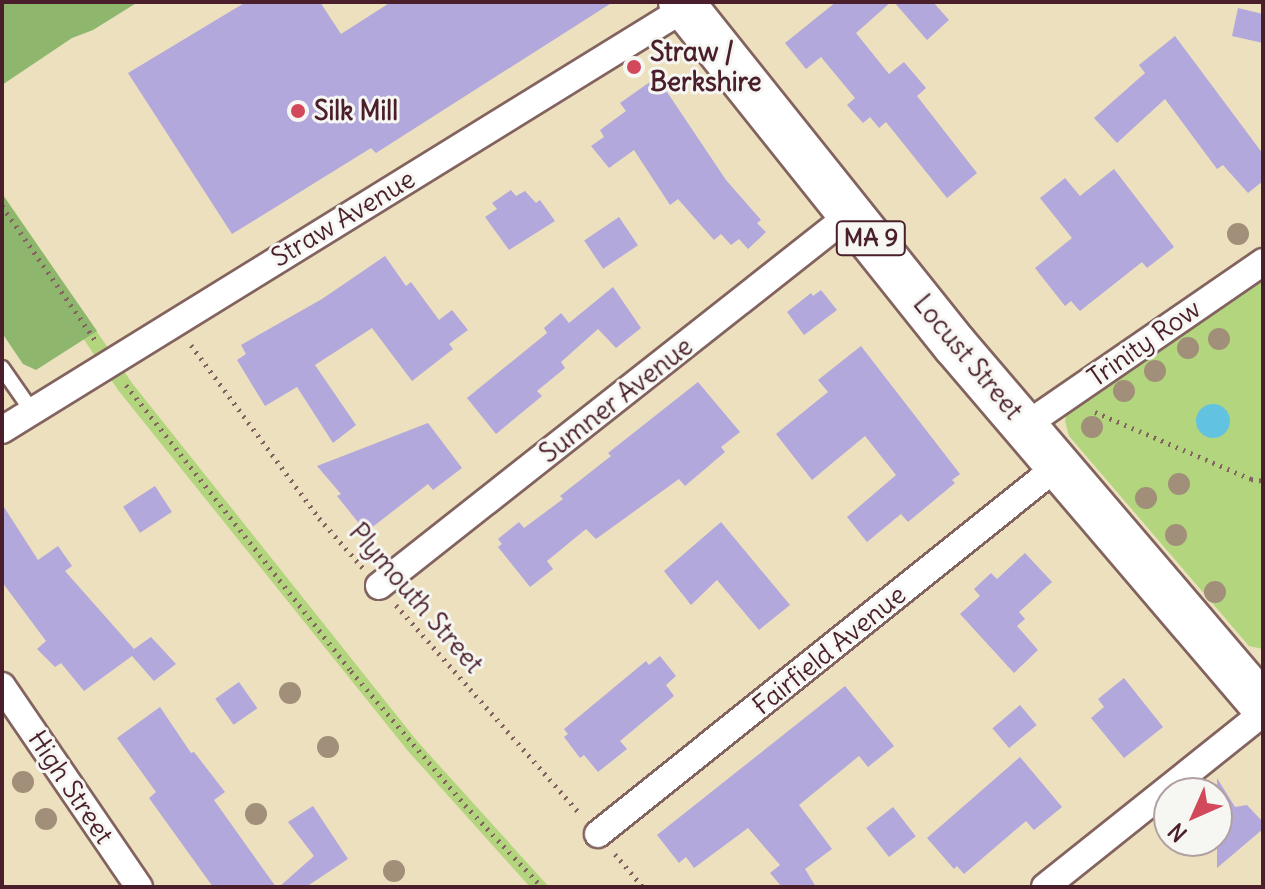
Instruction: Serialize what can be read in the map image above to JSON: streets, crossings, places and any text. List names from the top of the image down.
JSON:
{
  "streets": {
    "highway": ["MA 9", "Locust Street"],
    "street": [
      "Straw Avenue",
      "Trinity Row",
      "Sumner Avenue",
      "Fairfield Avenue",
      "High Street"
    ],
    "path": ["Plymouth Street"]
  },
  "crossings": [
    ["Straw Avenue", "Locust Street"],
    ["Straw Avenue", "Plymouth Street"],
    ["Trinity Row", "Locust Street"],
    ["Locust Street", "Sumner Avenue"],
    ["Locust Street", "Fairfield Avenue"],
    ["Sumner Avenue", "Plymouth Street"],
    ["Plymouth Street", "Fairfield Avenue"]
  ],
  "places": ["Straw / Berkshire", "Silk Mill"],
  "north": "bottom left"
}
